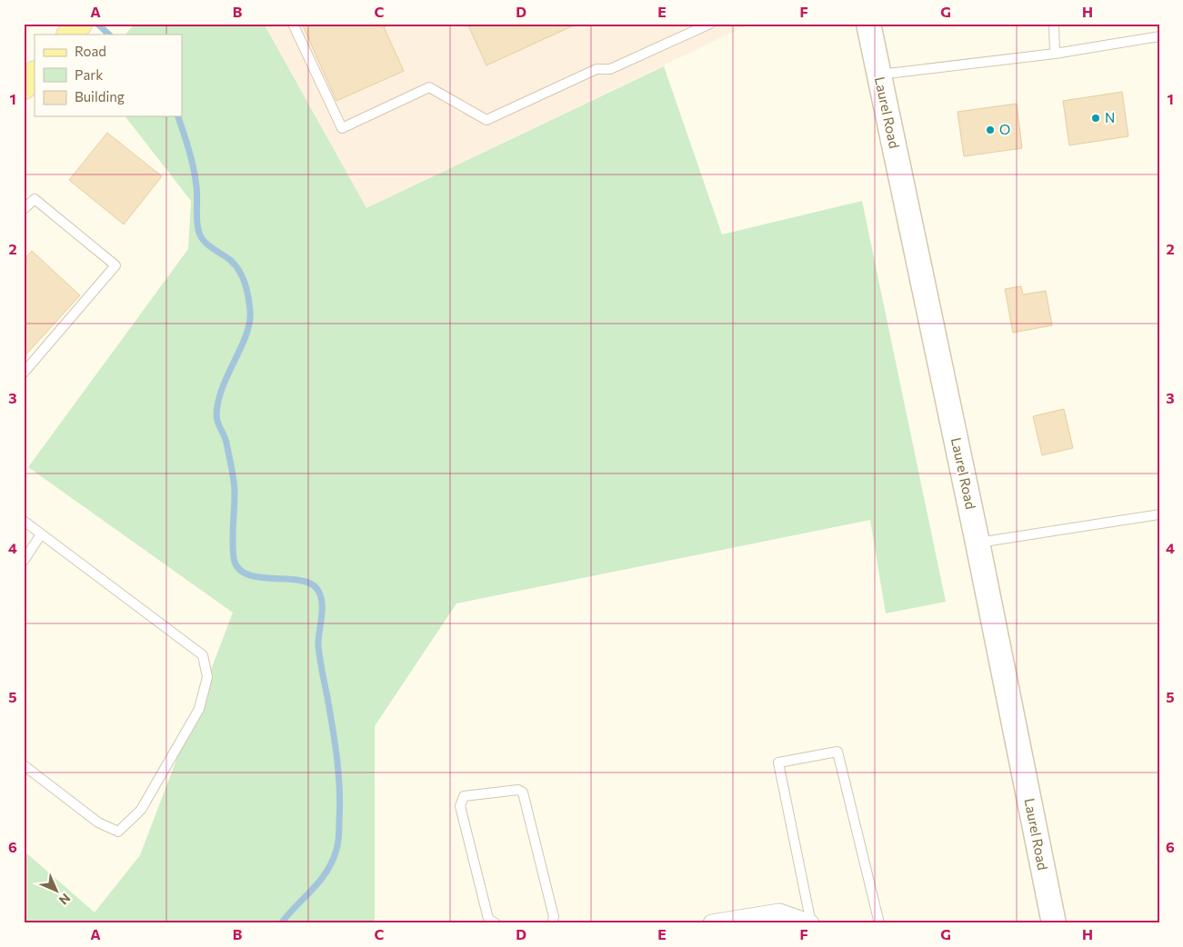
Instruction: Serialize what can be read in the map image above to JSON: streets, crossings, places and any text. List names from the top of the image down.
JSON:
{
  "streets": {
    "main road": ["Laurel Road"]
  },
  "places": ["N", "O"],
  "legend": ["Road", "Park", "Building"],
  "north": "bottom right",
  "grid": {
    "columns": [
      "A",
      "B",
      "C",
      "D",
      "E",
      "F",
      "G",
      "H"
    ],
    "rows": [
      "1",
      "2",
      "3",
      "4",
      "5",
      "6"
    ]
  }
}
